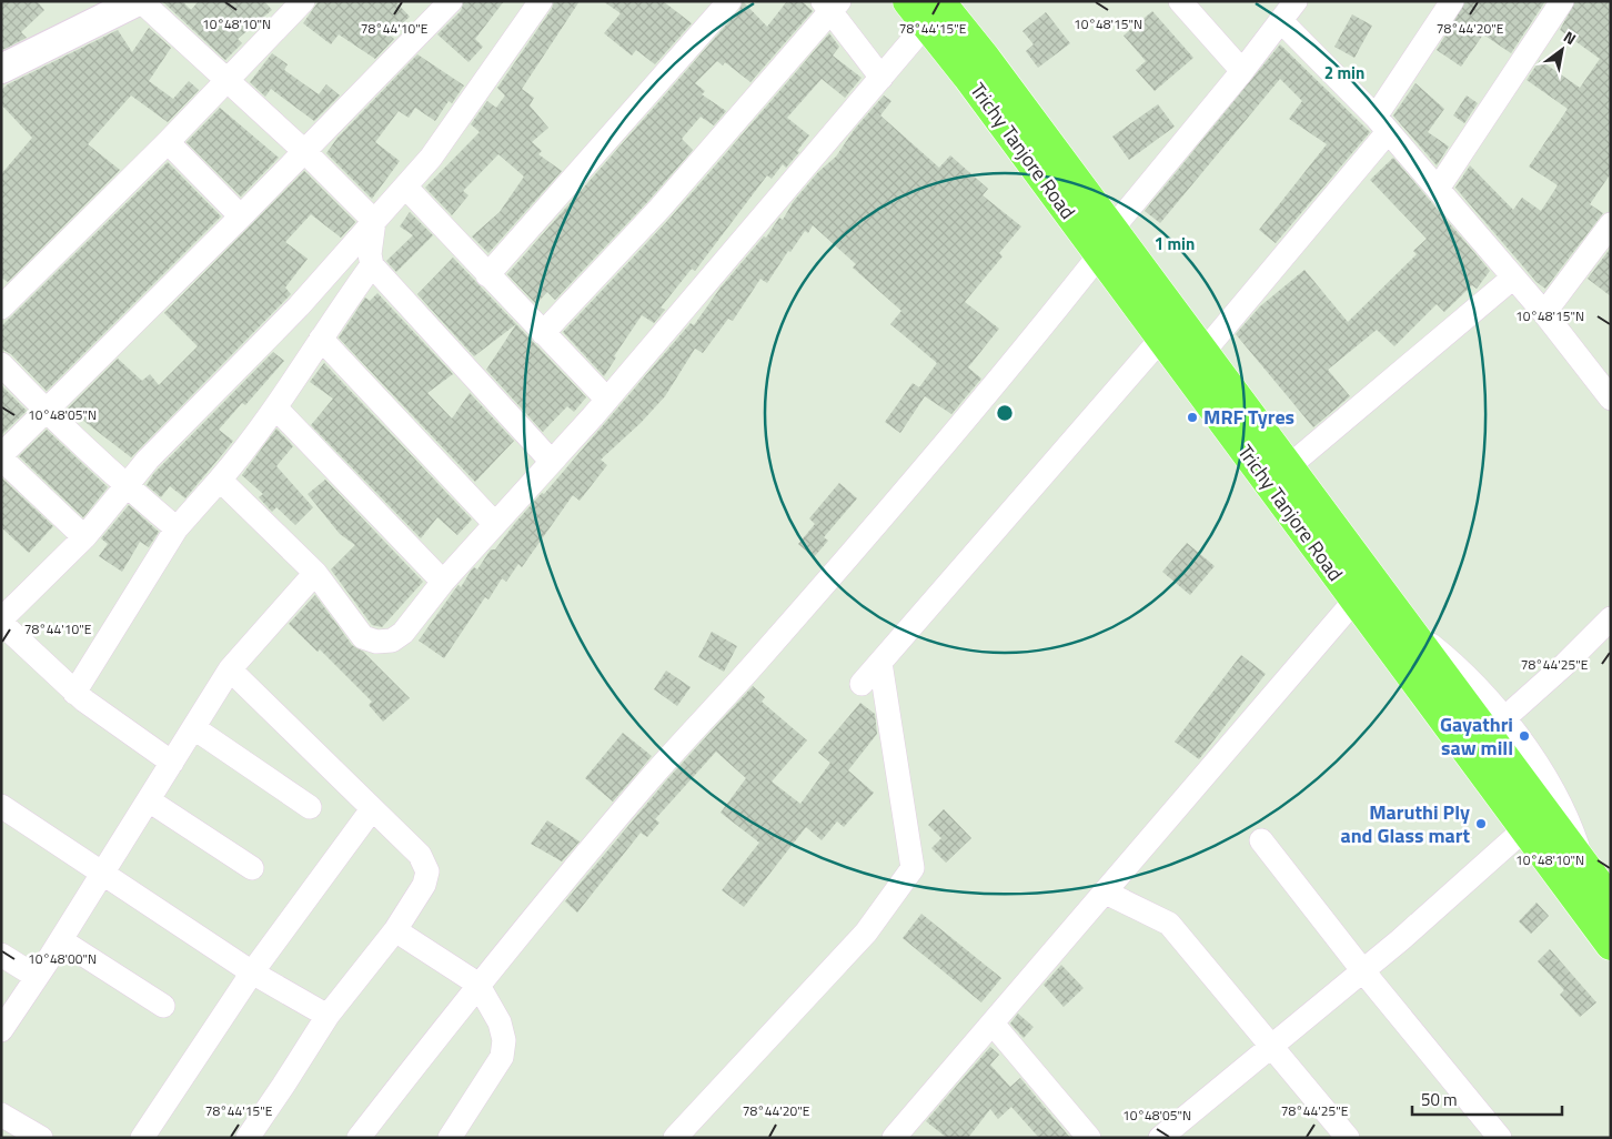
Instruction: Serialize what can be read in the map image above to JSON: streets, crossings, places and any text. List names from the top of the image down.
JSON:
{
  "streets": {
    "highway": ["Trichy Tanjore Road"]
  },
  "places": ["MRF Tyres", "Gayathri saw mill", "Maruthi Ply and Glass mart"],
  "scale_bar": "50 m",
  "north": "top right",
  "coordinates": [
    "10°48'10\"N",
    "10°48'15\"N",
    "78°44'10\"E",
    "78°44'15\"E",
    "78°44'20\"E",
    "10°48'05\"N",
    "78°44'25\"E",
    "10°48'00\"N"
  ],
  "rings": ["2 min", "1 min"]
}
